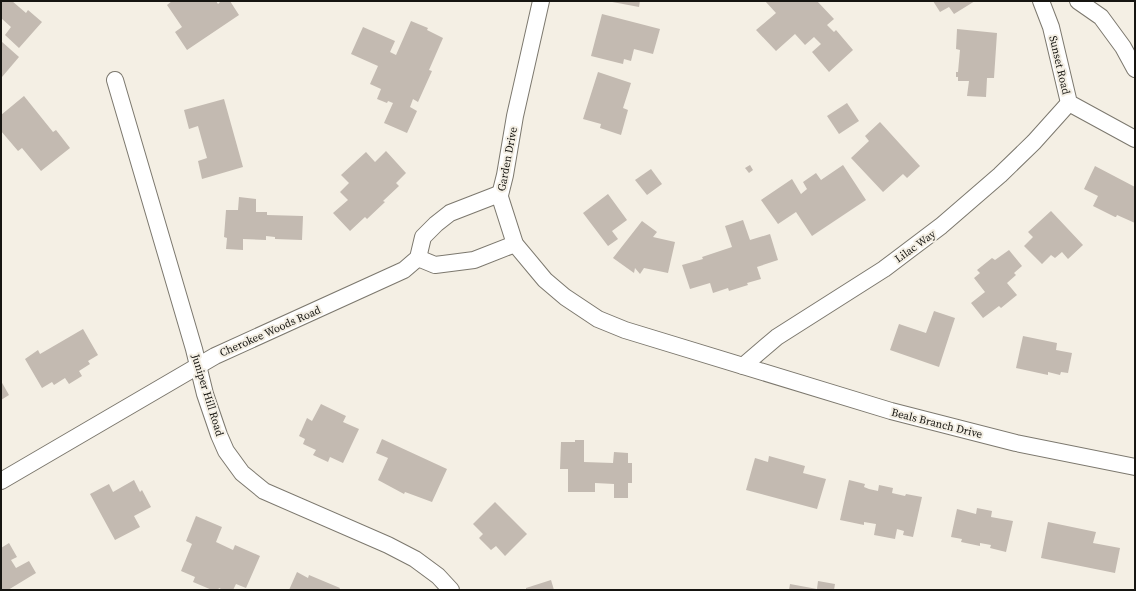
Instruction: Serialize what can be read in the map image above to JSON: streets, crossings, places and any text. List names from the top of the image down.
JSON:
{
  "streets": {
    "street": [
      "Sunset Road",
      "Garden Drive",
      "Lilac Way",
      "Cherokee Woods Road",
      "Juniper Hill Road",
      "Beals Branch Drive"
    ]
  },
  "crossings": [
    ["Sunset Road", "Lilac Way"],
    ["Garden Drive", "Lilac Way"],
    ["Garden Drive", "Beals Branch Drive"],
    ["Lilac Way", "Beals Branch Drive"],
    ["Cherokee Woods Road", "Juniper Hill Road"]
  ]
}
